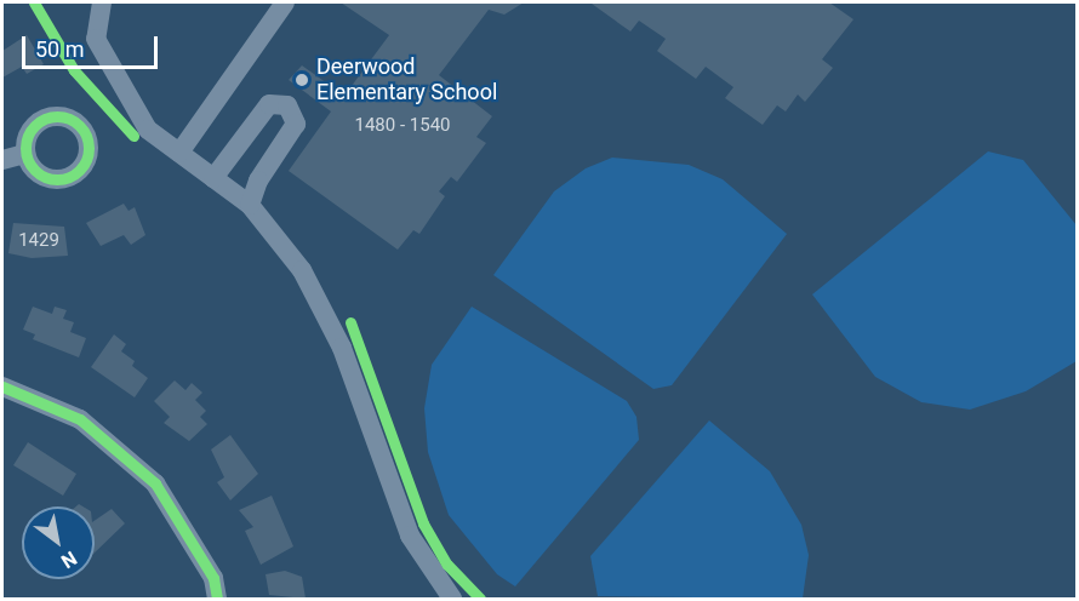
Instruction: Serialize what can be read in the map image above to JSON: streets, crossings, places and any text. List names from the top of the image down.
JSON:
{
  "places": ["Deerwood Elementary School"],
  "house_numbers": ["1480 - 1540", "1429"],
  "scale_bar": "50 m",
  "north": "bottom right"
}
